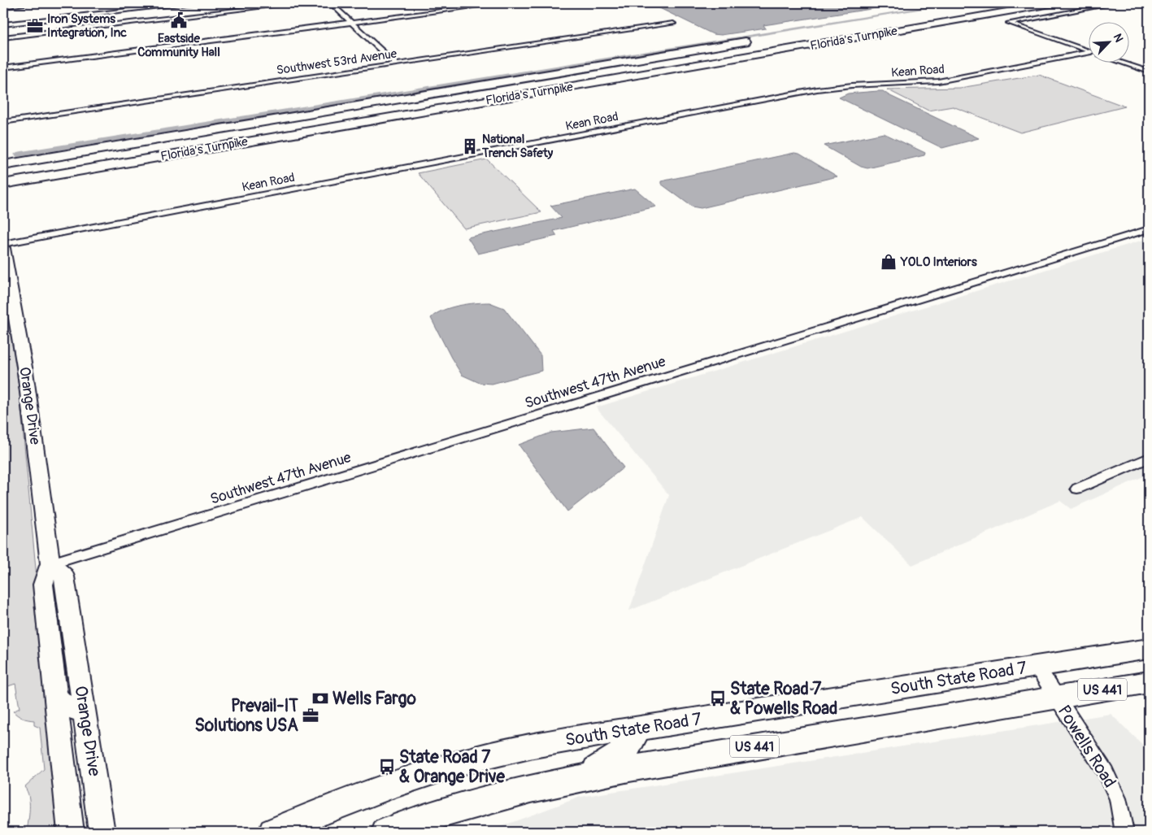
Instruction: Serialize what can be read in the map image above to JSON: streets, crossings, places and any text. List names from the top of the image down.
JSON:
{
  "streets": {
    "highway": ["Florida's Turnpike"],
    "main road": ["South State Road 7", "US 441"],
    "street": [
      "Southwest 53rd Avenue",
      "Kean Road",
      "Southwest 47th Avenue",
      "Orange Drive",
      "Powells Road"
    ]
  },
  "crossings": [
    ["Southwest 47th Avenue", "Orange Drive"],
    ["South State Road 7", "Powells Road"],
    ["US 441", "Powells Road"]
  ],
  "places": {
    "public building": ["Eastside Community Hall"],
    "office": ["Iron Systems Integration, Inc", "Prevail-IT Solutions USA"],
    "building": ["National Trench Safety"],
    "shop": ["YOLO Interiors"],
    "bank": ["Wells Fargo"],
    "bus stop": ["State Road 7 & Powells Road", "State Road 7 & Orange Drive"]
  },
  "north": "top right"
}
